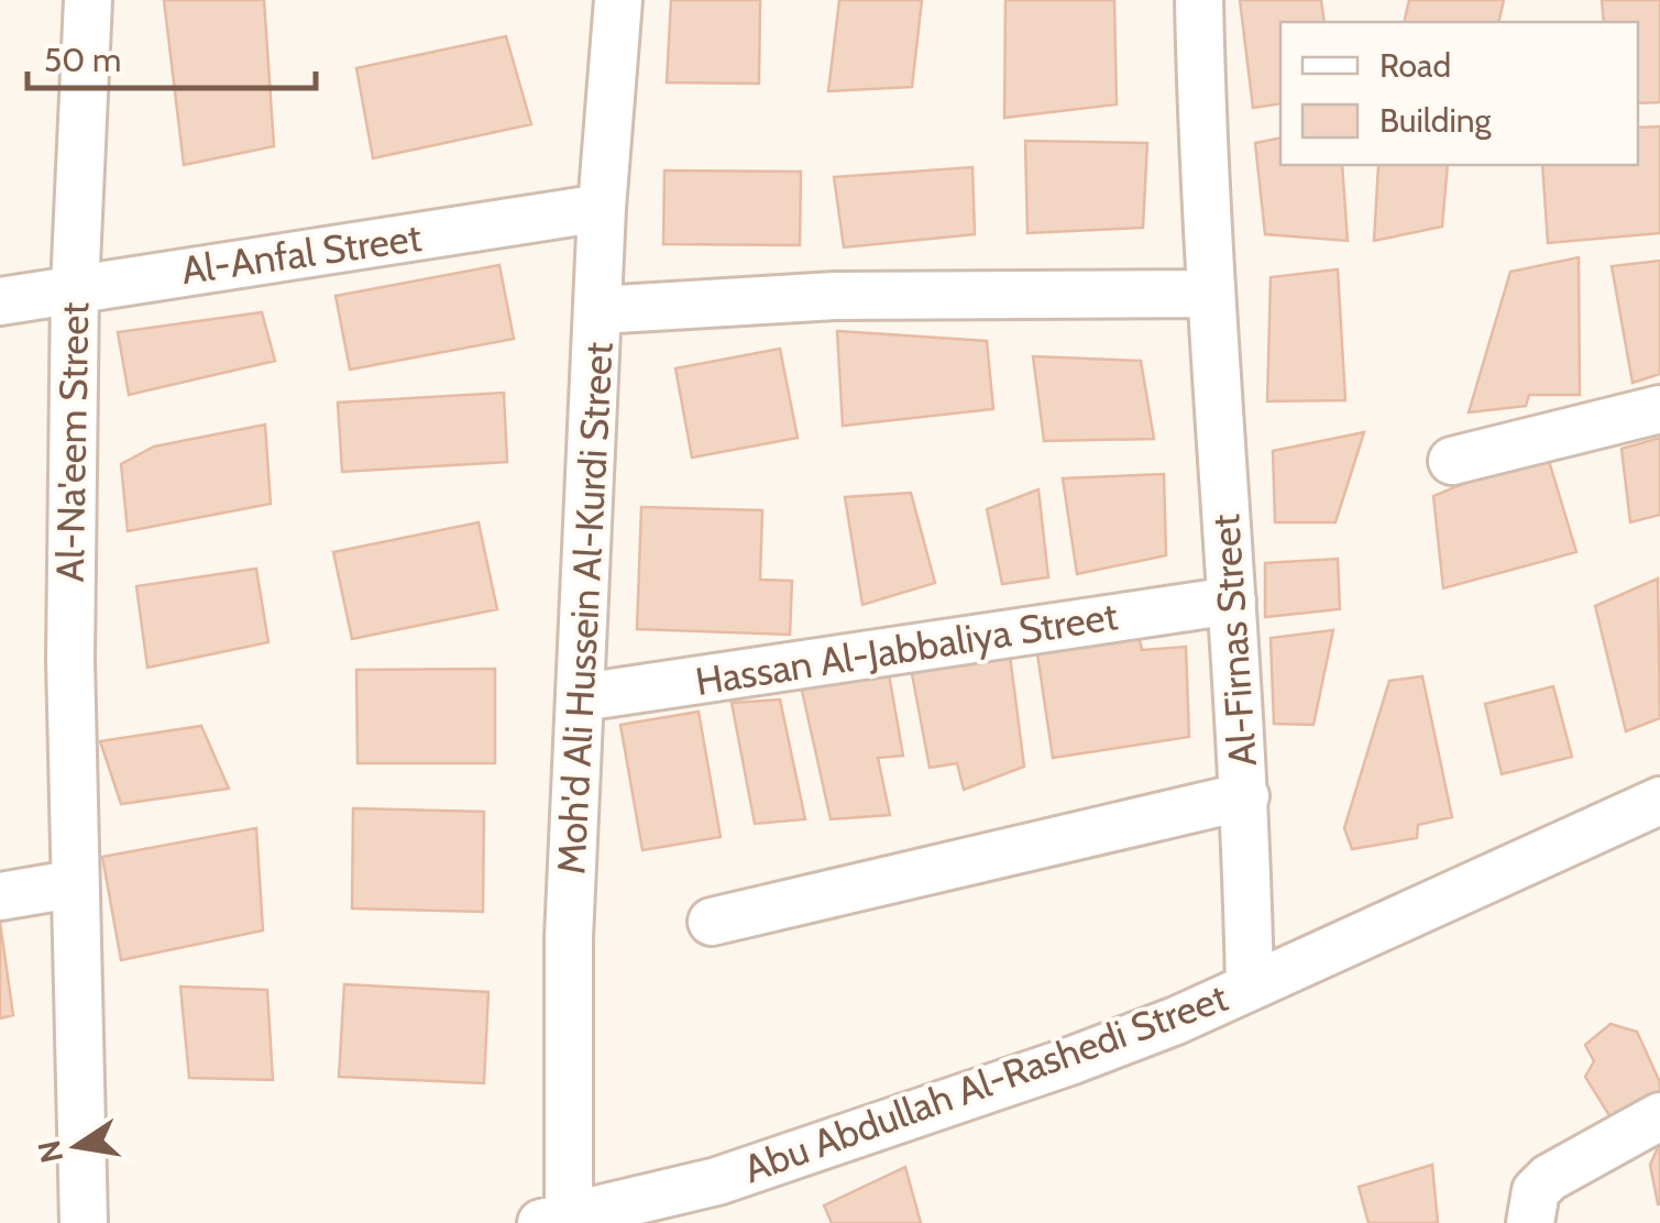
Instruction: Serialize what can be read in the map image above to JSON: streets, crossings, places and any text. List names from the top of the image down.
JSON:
{
  "streets": {
    "street": [
      "Al-Anfal Street",
      "Al-Na'eem Street",
      "Moh'd Ali Hussein Al-Kurdi Street",
      "Al-Firnas Street",
      "Hassan Al-Jabbaliya Street",
      "Abu Abdullah Al-Rashedi Street"
    ]
  },
  "crossings": [
    ["Al-Anfal Street", "Al-Na'eem Street"],
    ["Al-Anfal Street", "Moh'd Ali Hussein Al-Kurdi Street"],
    ["Moh'd Ali Hussein Al-Kurdi Street", "Hassan Al-Jabbaliya Street"],
    ["Moh'd Ali Hussein Al-Kurdi Street", "Abu Abdullah Al-Rashedi Street"],
    ["Al-Firnas Street", "Hassan Al-Jabbaliya Street"],
    ["Al-Firnas Street", "Abu Abdullah Al-Rashedi Street"]
  ],
  "legend": ["Road", "Building"],
  "scale_bar": "50 m",
  "north": "left"
}
